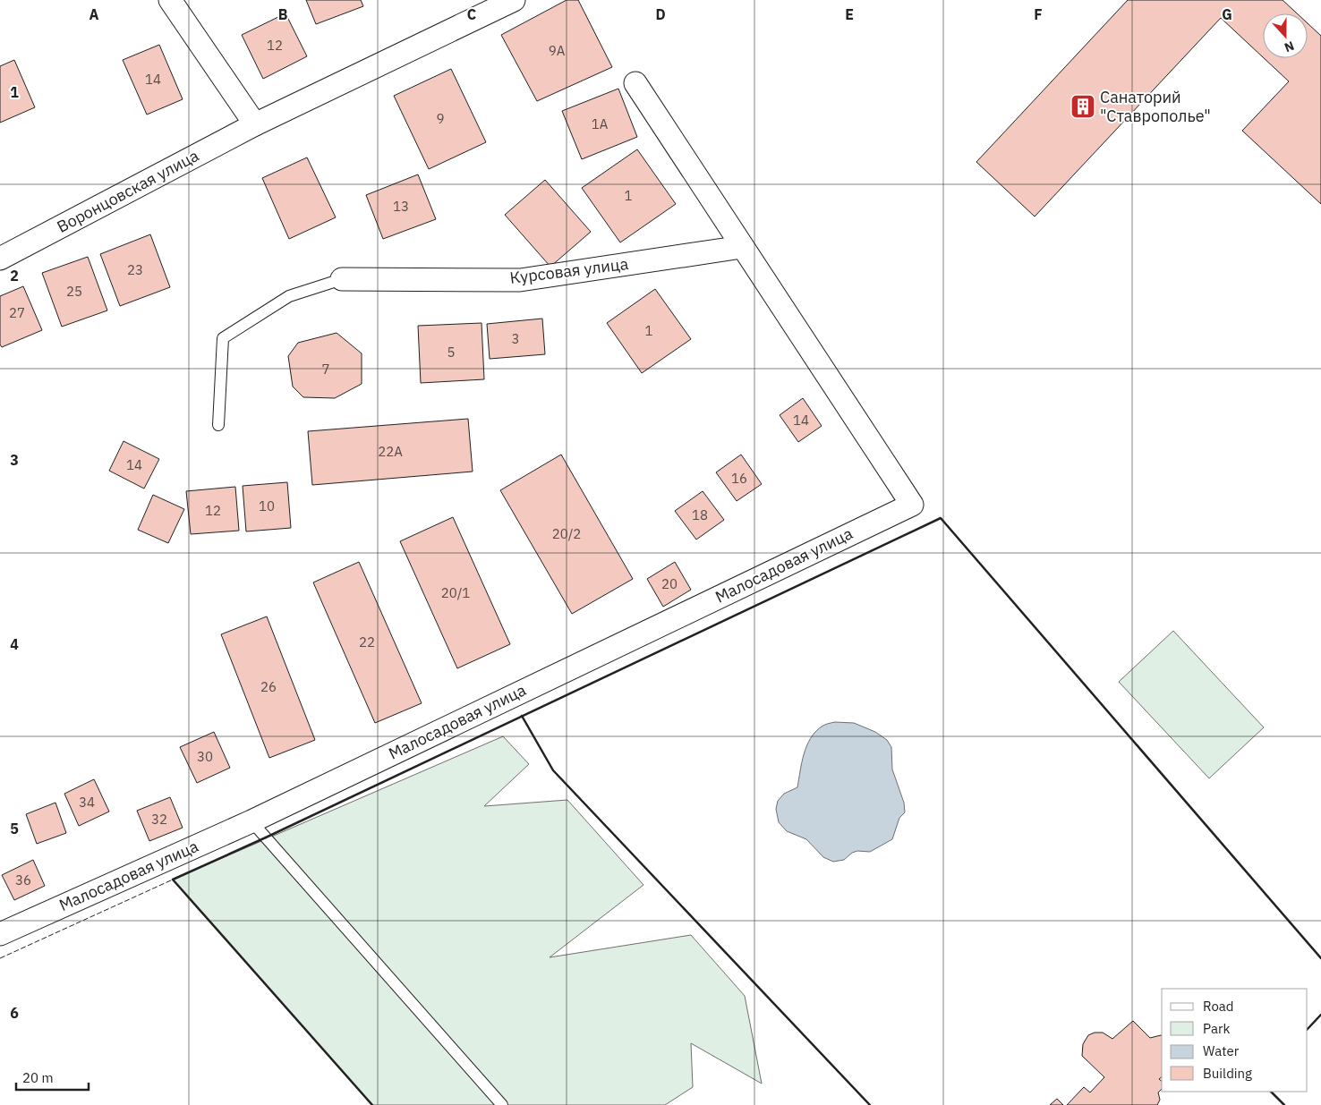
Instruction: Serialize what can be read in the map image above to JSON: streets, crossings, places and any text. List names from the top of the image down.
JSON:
{
  "streets": {
    "street": ["Воронцовская улица", "Курсовая улица", "Малосадовая улица"]
  },
  "crossings": [
    ["Курсовая улица", "Малосадовая улица"]
  ],
  "places": {
    "building": ["Санаторий \"Ставрополье\""]
  },
  "house_numbers": [
    "12",
    "9А",
    "14",
    "9",
    "1А",
    "1",
    "13",
    "23",
    "25",
    "27",
    "1",
    "3",
    "5",
    "7",
    "14",
    "22А",
    "14",
    "16",
    "10",
    "12",
    "18",
    "20/2",
    "20",
    "20/1",
    "22",
    "26",
    "30",
    "34",
    "32",
    "36"
  ],
  "legend": [
    "Road",
    "Park",
    "Water",
    "Building"
  ],
  "scale_bar": "20 m",
  "north": "bottom",
  "grid": {
    "columns": [
      "A",
      "B",
      "C",
      "D",
      "E",
      "F",
      "G"
    ],
    "rows": [
      "1",
      "2",
      "3",
      "4",
      "5",
      "6"
    ]
  }
}
